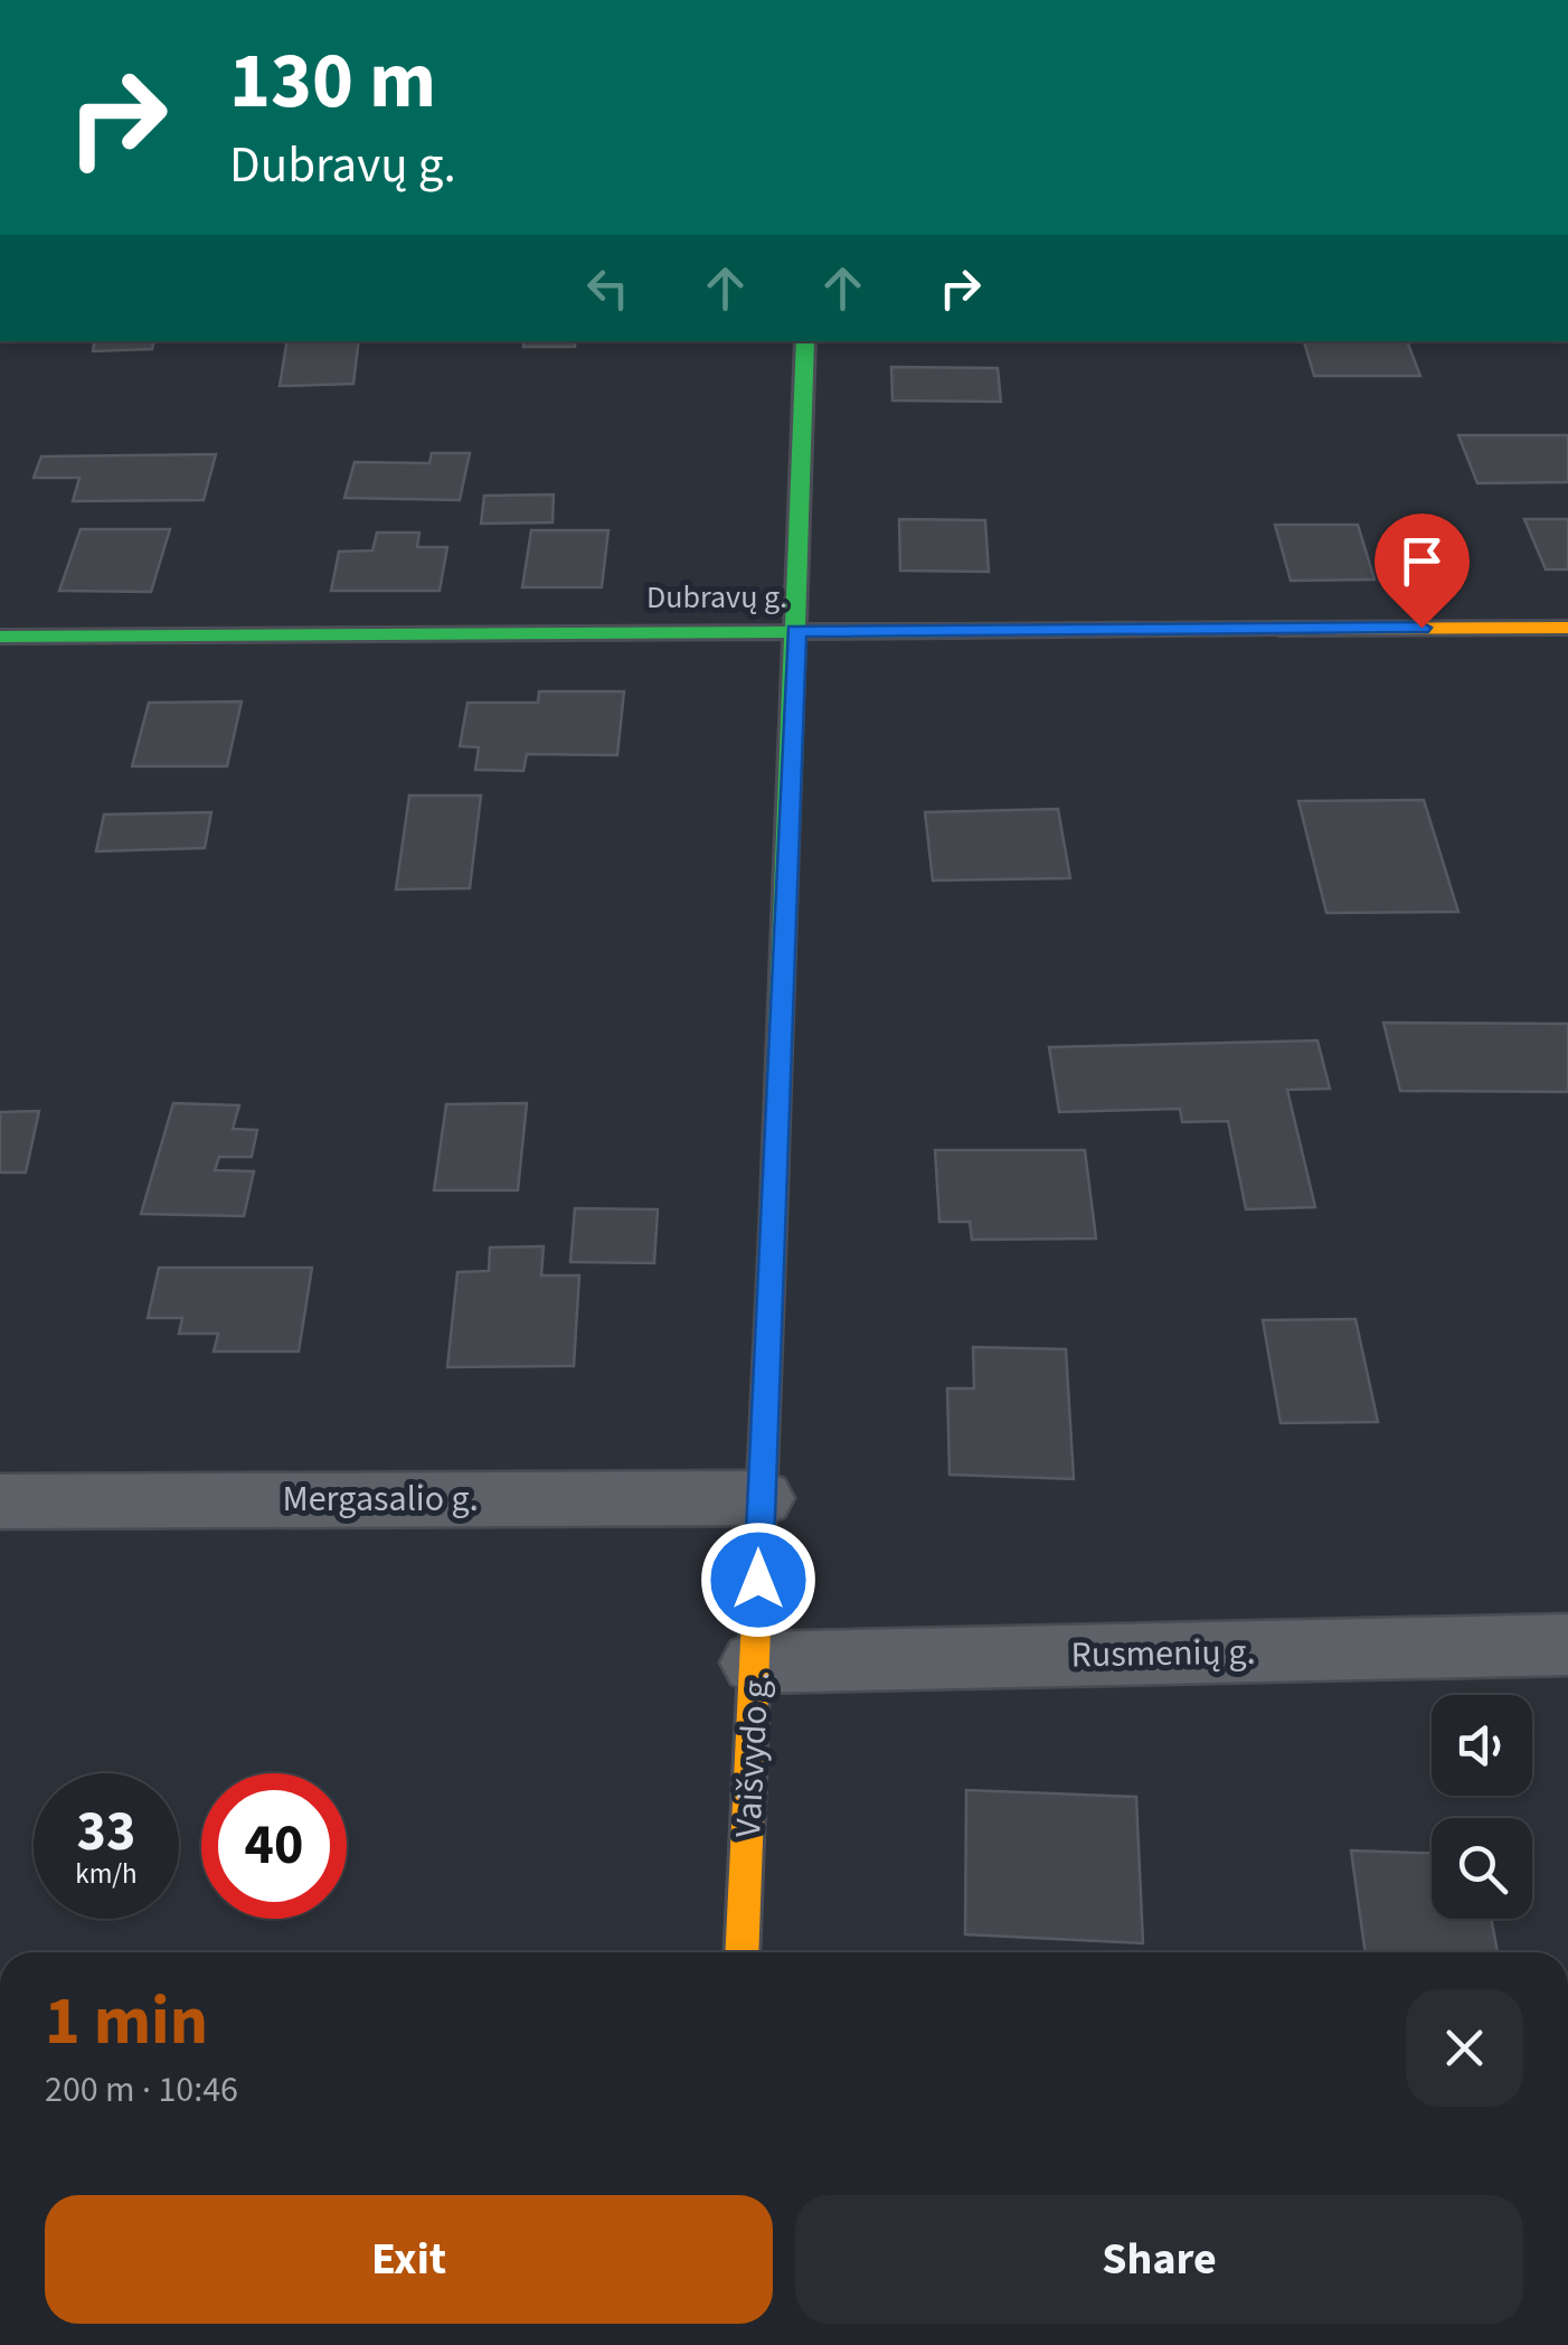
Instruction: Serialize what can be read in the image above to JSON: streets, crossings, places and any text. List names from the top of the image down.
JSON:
{
  "streets": {
    "street": [
      "Dubravų g.",
      "Mergasalio g.",
      "Rusmenių g.",
      "Vaišvydo g."
    ]
  },
  "crossings": [
    ["Dubravų g.", "Vaišvydo g."],
    ["Mergasalio g.", "Vaišvydo g."],
    ["Rusmenių g.", "Vaišvydo g."]
  ],
  "page": {
    "turn": ["130 m", "Dubravų g."],
    "speed": "33 km/h",
    "limit": "40",
    "heading": ["1 min", "200 m · 10:46"],
    "buttons": ["Exit", "Share"]
  }
}
